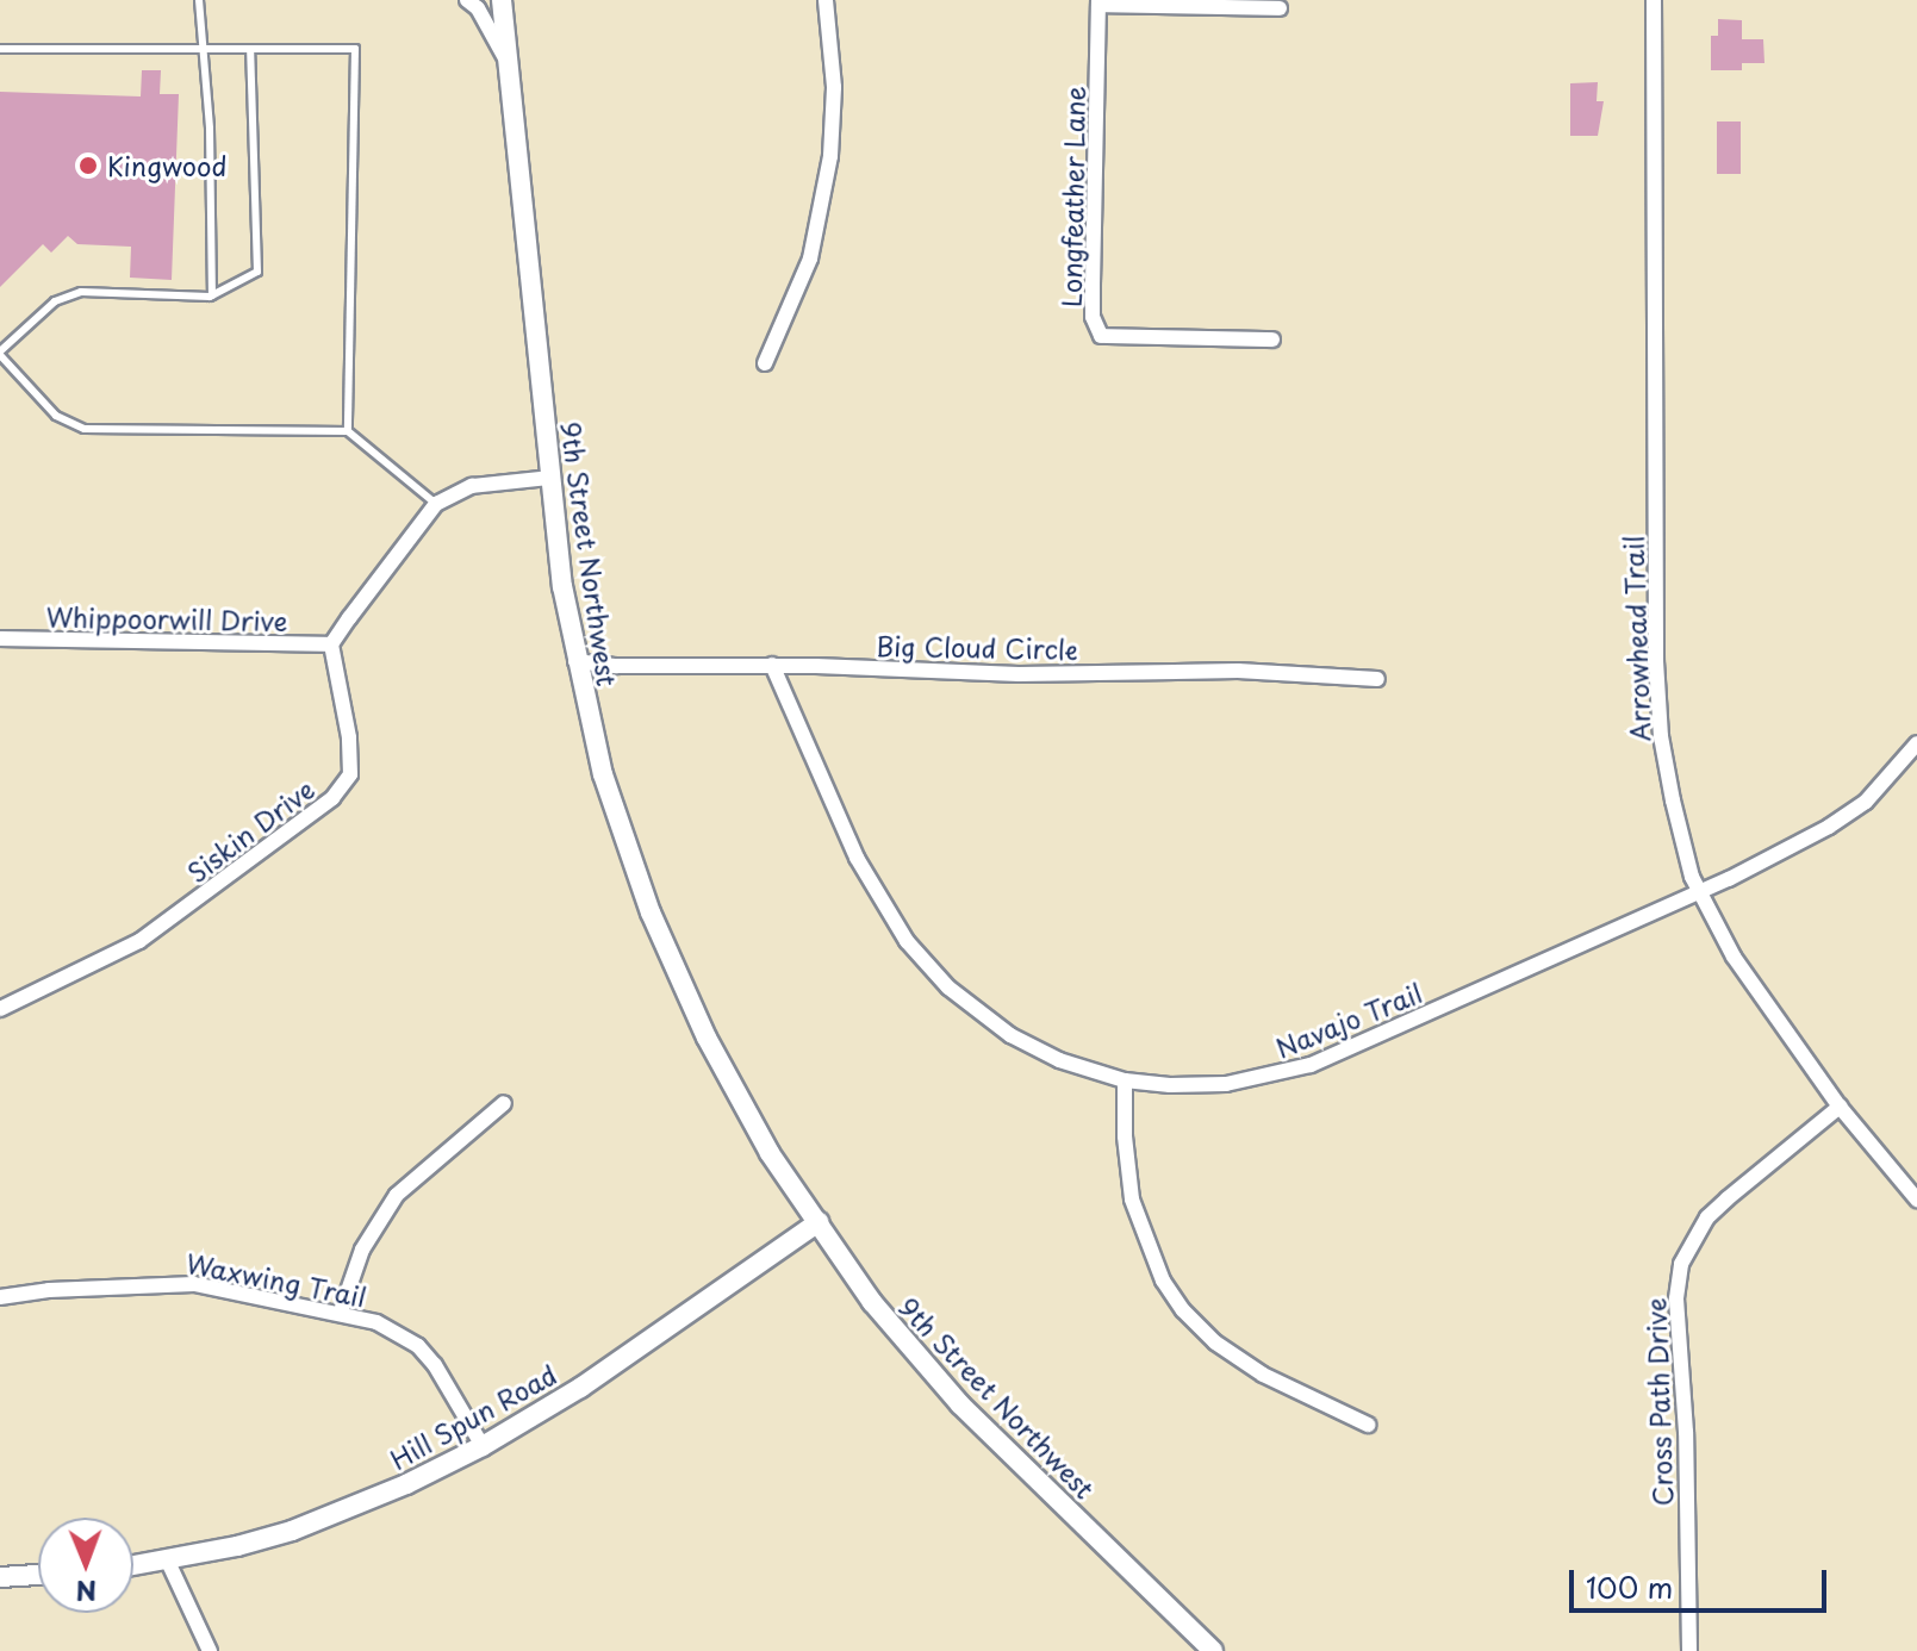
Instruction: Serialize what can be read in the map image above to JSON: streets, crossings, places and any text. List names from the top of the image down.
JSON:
{
  "streets": {
    "street": [
      "Longfeather Lane",
      "9th Street Northwest",
      "Whippoorwill Drive",
      "Arrowhead Trail",
      "Big Cloud Circle",
      "Siskin Drive",
      "Navajo Trail",
      "Waxwing Trail",
      "Cross Path Drive",
      "Hill Spun Road"
    ]
  },
  "crossings": [
    ["9th Street Northwest", "Big Cloud Circle"],
    ["9th Street Northwest", "Hill Spun Road"],
    ["Whippoorwill Drive", "Siskin Drive"],
    ["Arrowhead Trail", "Navajo Trail"],
    ["Arrowhead Trail", "Cross Path Drive"],
    ["Big Cloud Circle", "Navajo Trail"],
    ["Waxwing Trail", "Hill Spun Road"]
  ],
  "places": ["Kingwood"],
  "scale_bar": "100 m",
  "north": "bottom"
}
